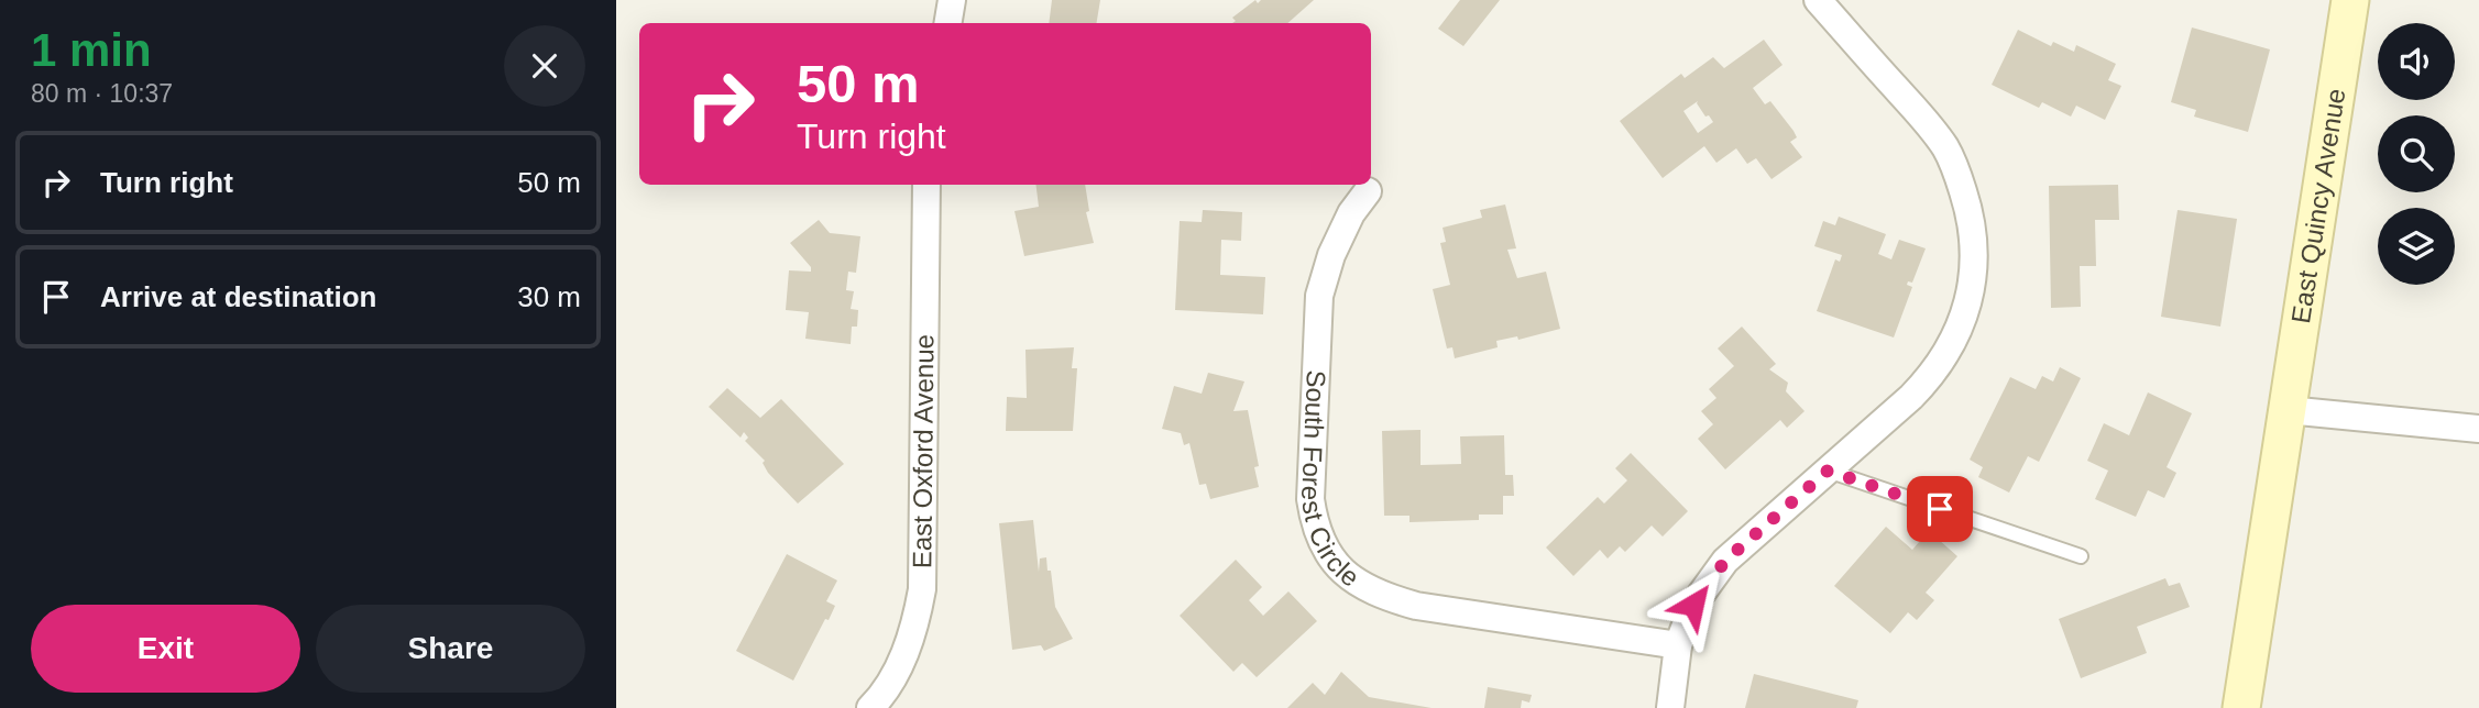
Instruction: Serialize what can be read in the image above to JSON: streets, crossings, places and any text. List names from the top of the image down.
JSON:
{
  "streets": {
    "street": ["East Quincy Avenue", "East Oxford Avenue", "South Forest Circle"]
  },
  "page": {
    "heading": ["1 min", "80 m · 10:37"],
    "turn": ["50 m", "Turn right"],
    "list": [
      {
        "name": "Turn right",
        "value": "50 m"
      },
      {
        "name": "Arrive at destination",
        "value": "30 m"
      }
    ],
    "buttons": ["Exit", "Share"]
  }
}
